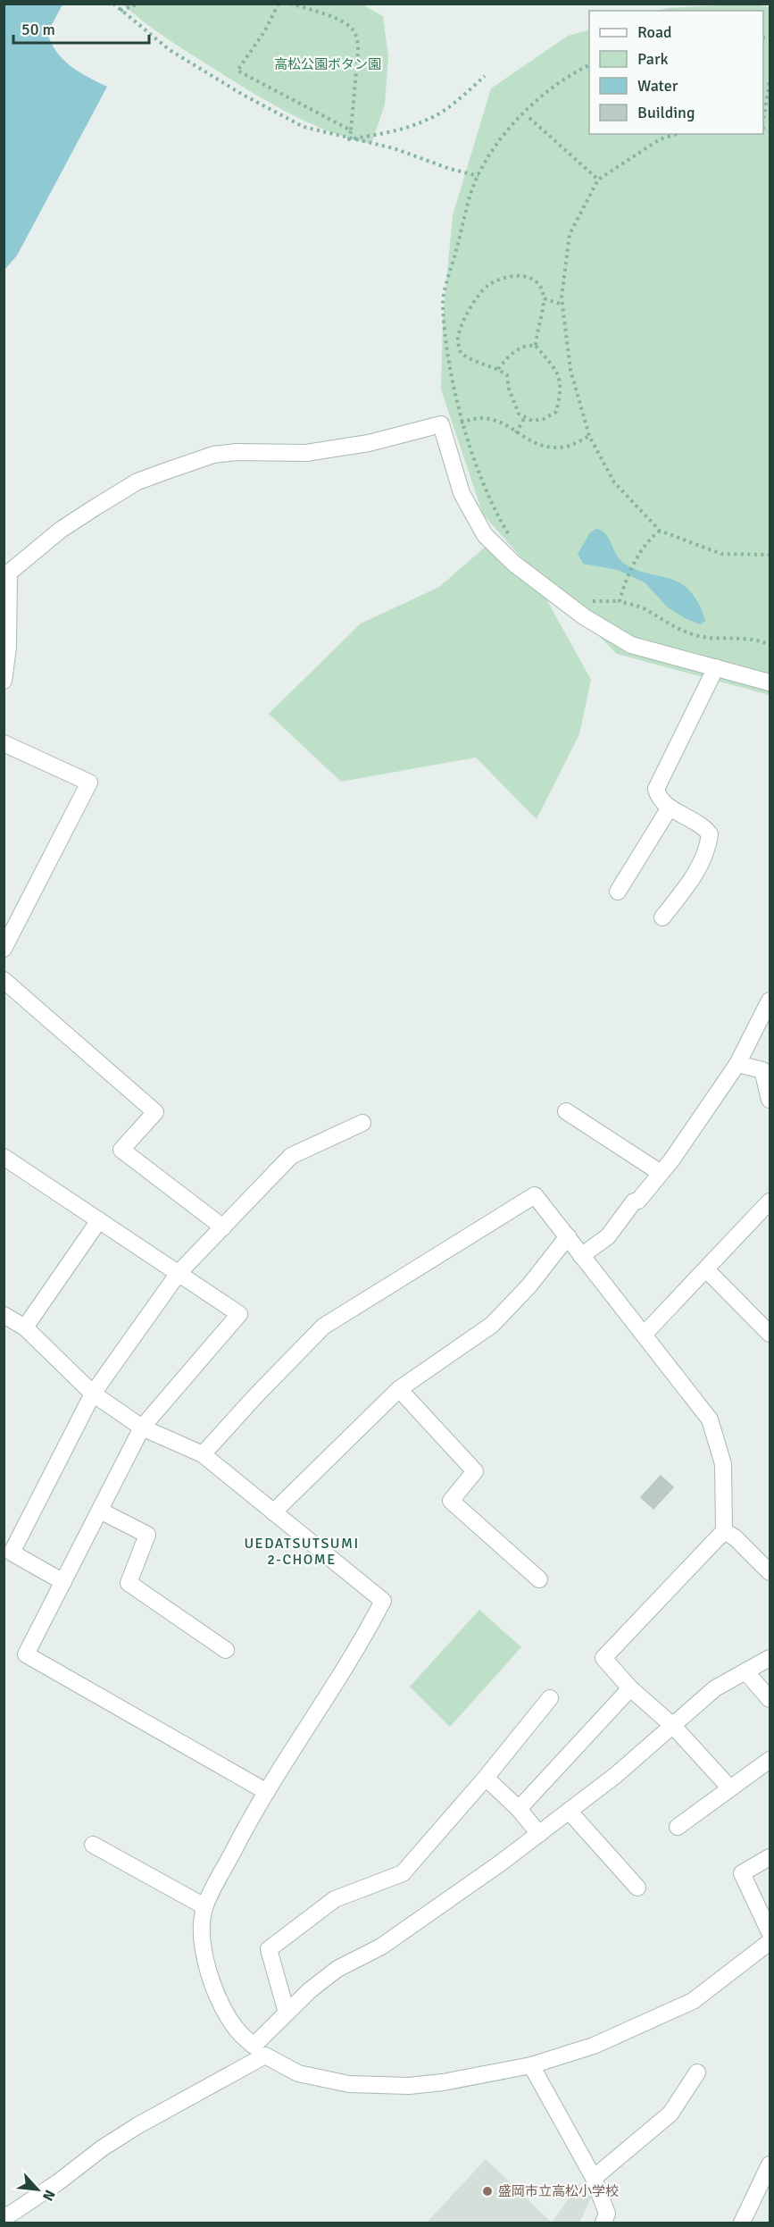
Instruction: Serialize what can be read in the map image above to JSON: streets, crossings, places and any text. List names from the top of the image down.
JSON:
{
  "districts": ["UEDATSUTSUMI 2-CHOME"],
  "parks": ["高松公園ボタン園"],
  "places": ["盛岡市立高松小学校"],
  "legend": [
    "Road",
    "Park",
    "Water",
    "Building"
  ],
  "scale_bar": "50 m",
  "north": "bottom right"
}
